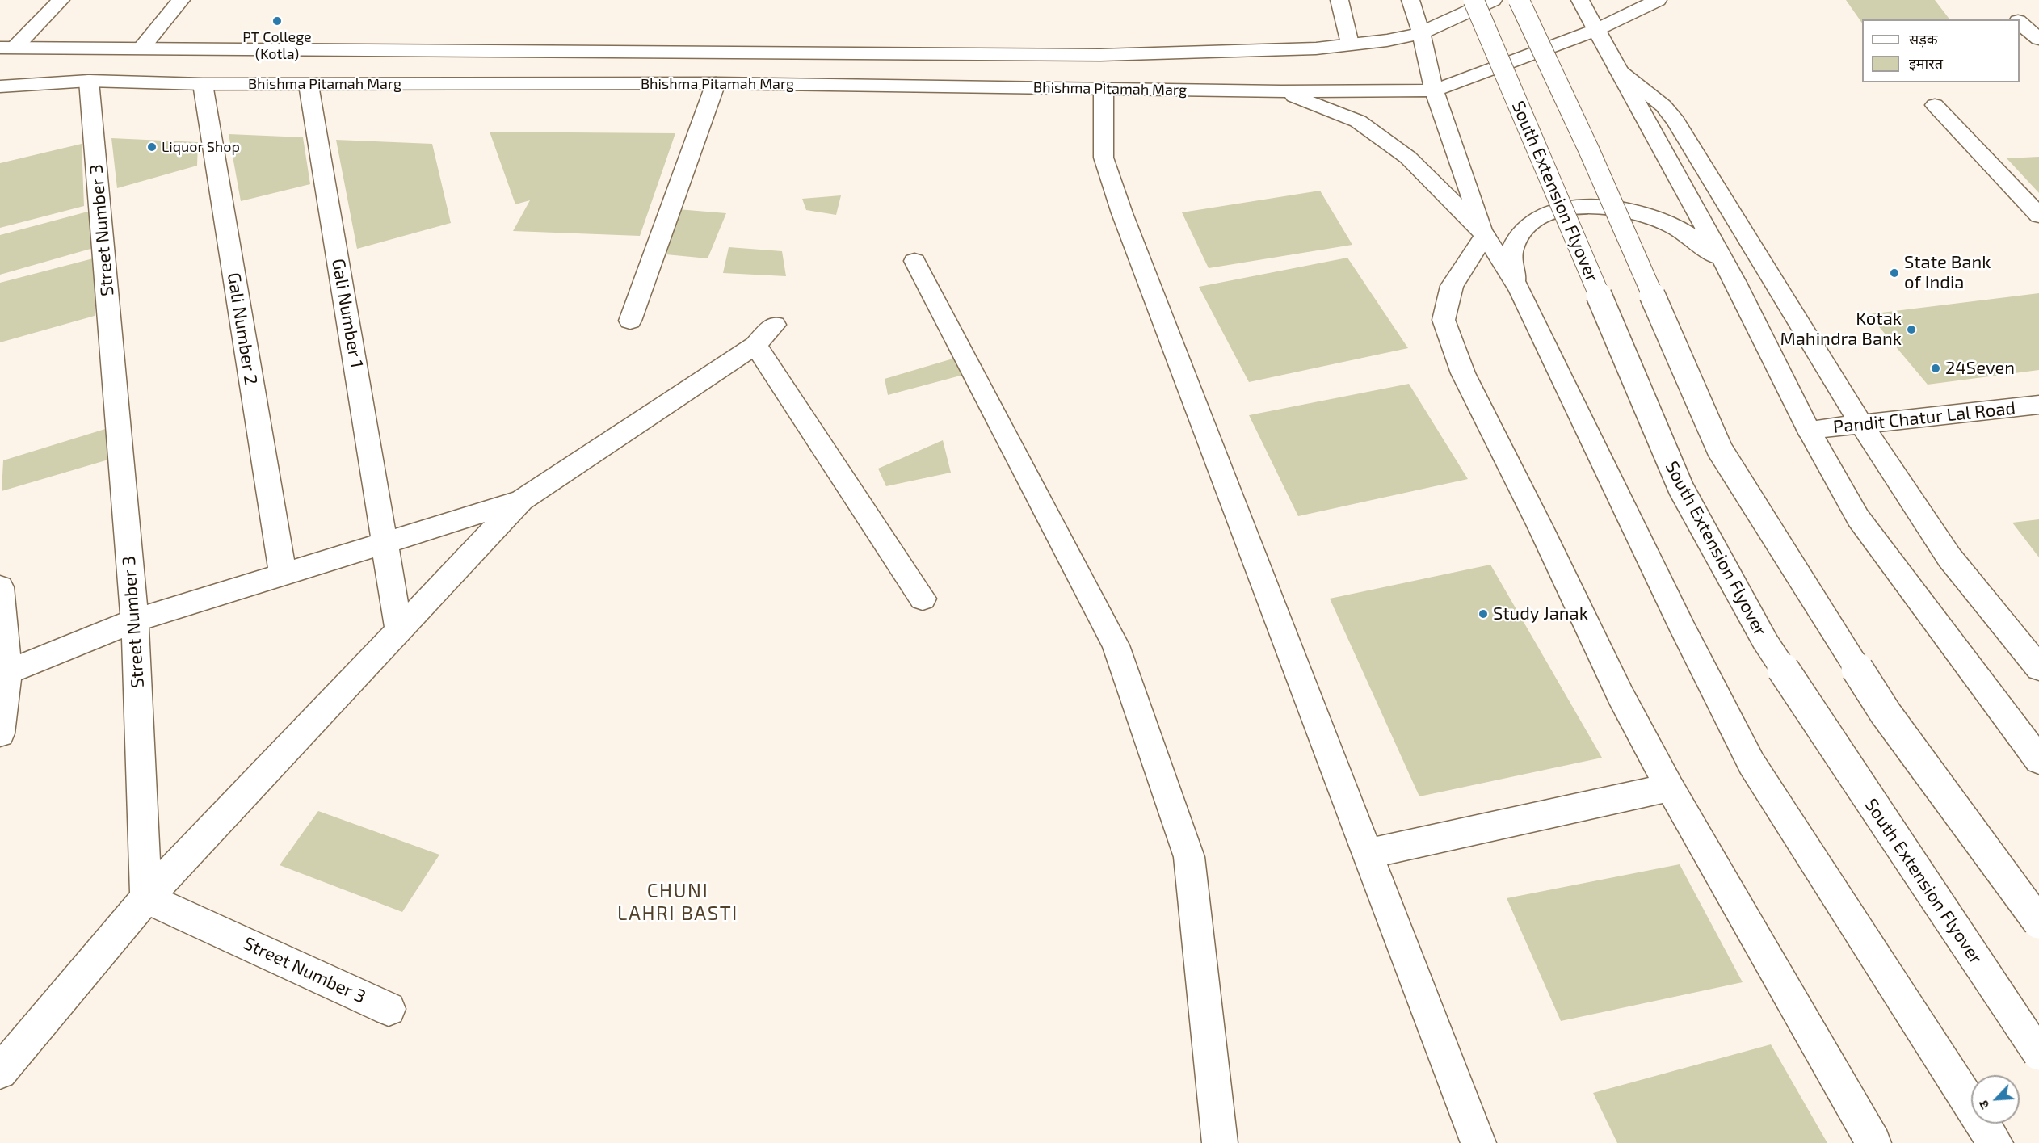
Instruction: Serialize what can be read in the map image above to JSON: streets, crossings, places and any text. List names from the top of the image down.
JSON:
{
  "streets": {
    "street": [
      "Bhishma Pitamah Marg",
      "South Extension Flyover",
      "Street Number 3",
      "Gali Number 1",
      "Gali Number 2",
      "Pandit Chatur Lal Road"
    ]
  },
  "crossings": [
    ["Bhishma Pitamah Marg", "Street Number 3"],
    ["Bhishma Pitamah Marg", "Gali Number 1"],
    ["Bhishma Pitamah Marg", "Gali Number 2"]
  ],
  "districts": ["CHUNI LAHRI BASTI"],
  "places": [
    "PT College (Kotla)",
    "Liquor Shop",
    "State Bank of India",
    "Kotak Mahindra Bank",
    "24Seven",
    "Study Janak"
  ],
  "legend": ["सड़क", "इमारत"],
  "north": "bottom left"
}
